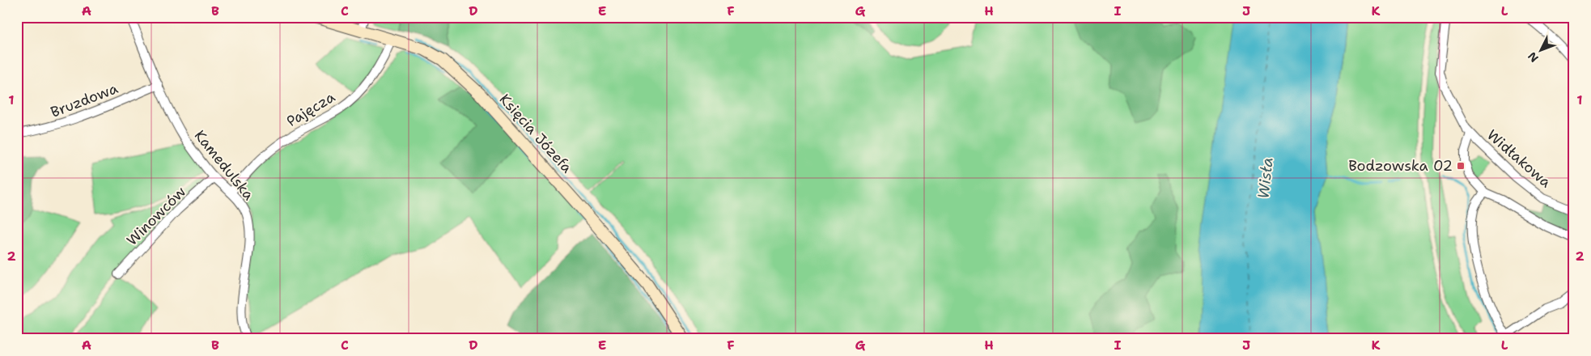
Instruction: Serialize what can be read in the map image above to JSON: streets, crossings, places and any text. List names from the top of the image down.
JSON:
{
  "streets": {
    "main road": ["Księcia Józefa"],
    "street": [
      "Bruzdowa",
      "Pajęcza",
      "Widłakowa",
      "Kamedulska",
      "Winowców"
    ]
  },
  "crossings": [
    ["Bruzdowa", "Kamedulska"],
    ["Pajęcza", "Księcia Józefa"],
    ["Pajęcza", "Kamedulska"],
    ["Kamedulska", "Winowców"]
  ],
  "water": ["Wisła"],
  "places": {
    "transit": ["Bodzowska 02"]
  },
  "north": "bottom left",
  "grid": {
    "columns": [
      "A",
      "B",
      "C",
      "D",
      "E",
      "F",
      "G",
      "H",
      "I",
      "J",
      "K",
      "L"
    ],
    "rows": ["1", "2"]
  }
}
